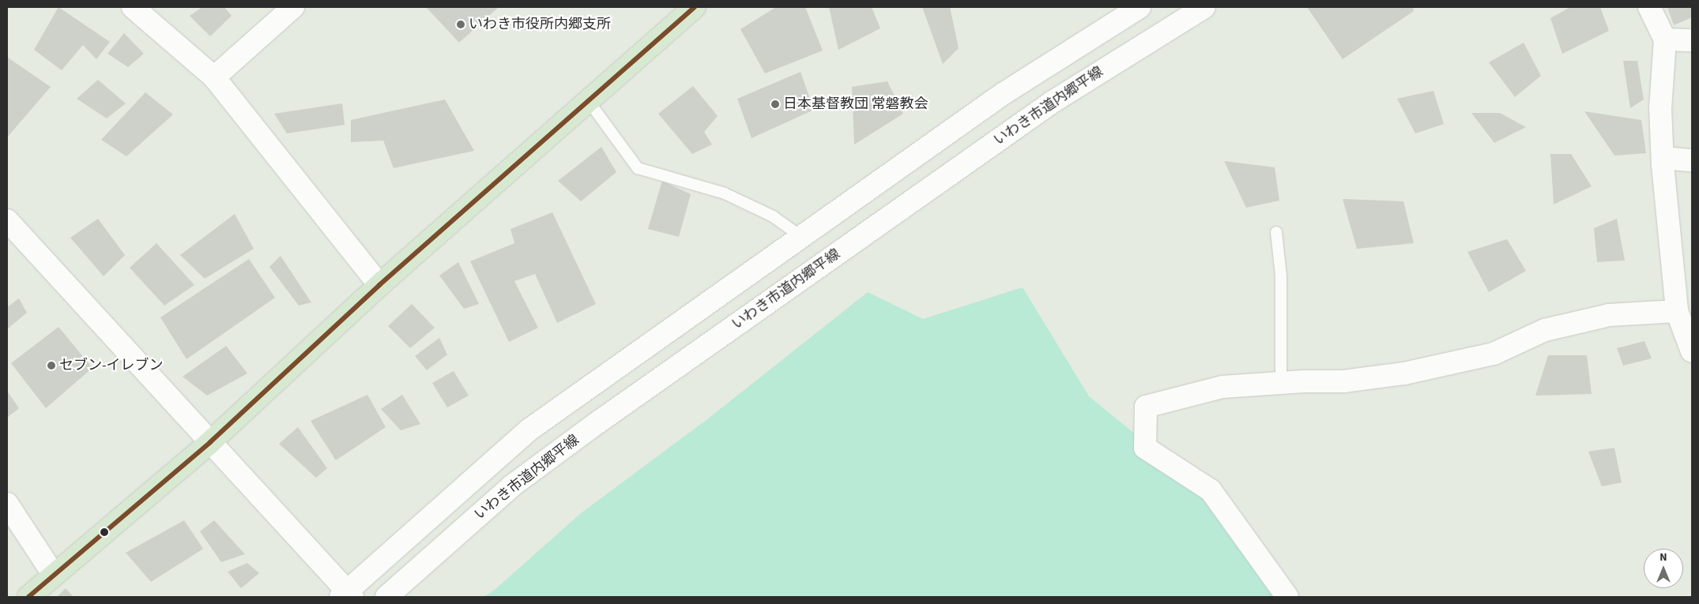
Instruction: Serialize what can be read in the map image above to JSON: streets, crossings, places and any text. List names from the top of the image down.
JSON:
{
  "streets": {
    "street": ["いわき市道内郷平線"]
  },
  "places": ["いわき市役所内郷支所", "日本基督教団 常磐教会", "セブン-イレブン"],
  "north": "top"
}
